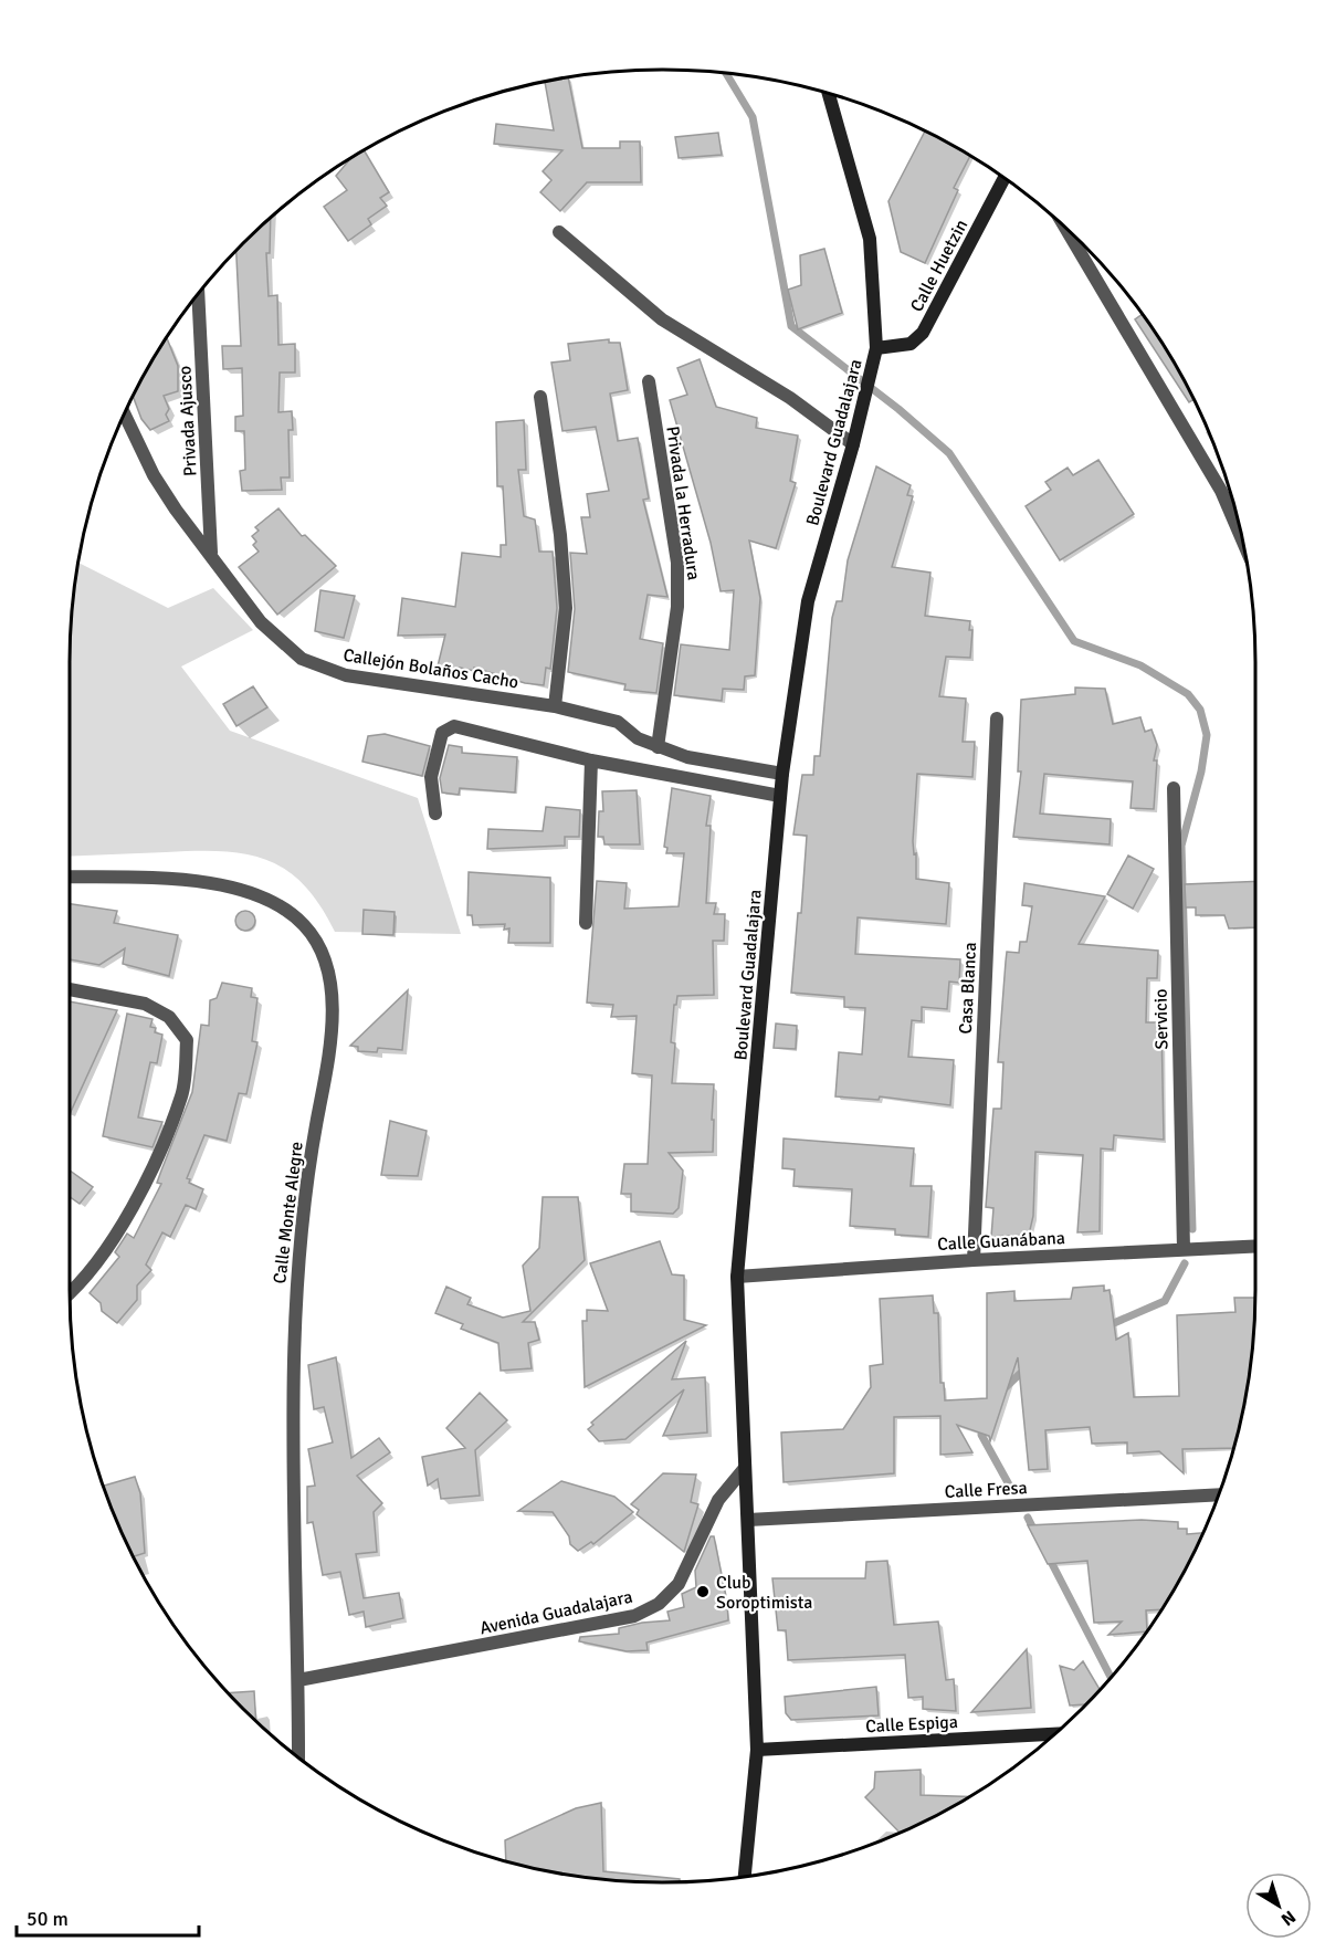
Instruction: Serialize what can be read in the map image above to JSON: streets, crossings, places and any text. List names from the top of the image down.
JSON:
{
  "streets": {
    "main road": ["Calle Huetzin", "Boulevard Guadalajara", "Calle Espiga"],
    "street": [
      "Privada Ajusco",
      "Privada la Herradura",
      "Callejón Bolaños Cacho",
      "Casa Blanca",
      "Servicio",
      "Calle Monte Alegre",
      "Calle Guanábana",
      "Calle Fresa",
      "Avenida Guadalajara"
    ]
  },
  "crossings": [
    ["Calle Huetzin", "Boulevard Guadalajara"],
    ["Privada Ajusco", "Callejón Bolaños Cacho"],
    ["Boulevard Guadalajara", "Callejón Bolaños Cacho"],
    ["Boulevard Guadalajara", "Calle Guanábana"],
    ["Boulevard Guadalajara", "Calle Fresa"],
    ["Boulevard Guadalajara", "Avenida Guadalajara"],
    ["Boulevard Guadalajara", "Calle Espiga"],
    ["Privada la Herradura", "Callejón Bolaños Cacho"],
    ["Casa Blanca", "Calle Guanábana"],
    ["Servicio", "Calle Guanábana"],
    ["Calle Monte Alegre", "Avenida Guadalajara"]
  ],
  "places": ["Club Soroptimista"],
  "scale_bar": "50 m",
  "north": "bottom right"
}
